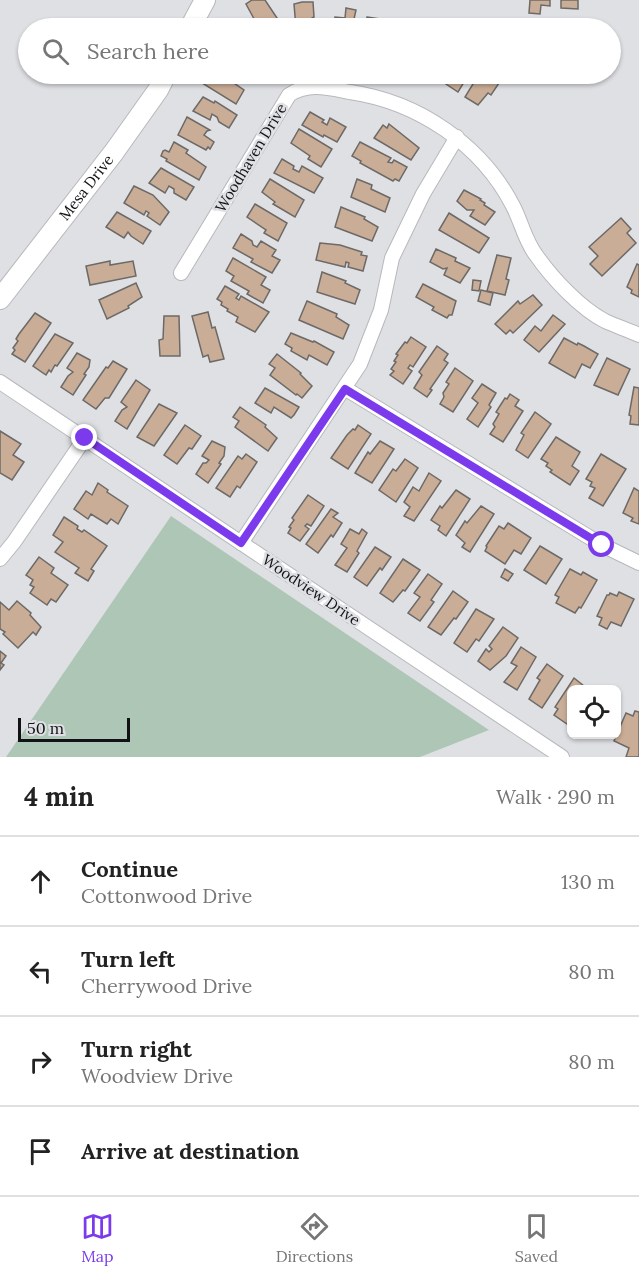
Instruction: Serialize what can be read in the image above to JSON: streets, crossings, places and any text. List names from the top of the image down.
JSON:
{
  "streets": {
    "main road": ["Mesa Drive"],
    "street": ["Woodhaven Drive", "Woodview Drive"]
  },
  "scale_bar": "50 m",
  "page": {
    "search": "Search here",
    "scale": "50 m",
    "heading": ["4 min", "Walk · 290 m"],
    "list": [
      ["Continue", "Cottonwood Drive", "130 m"],
      ["Turn left", "Cherrywood Drive", "80 m"],
      ["Turn right", "Woodview Drive", "80 m"],
      "Arrive at destination"
    ],
    "nav": ["Map", "Directions", "Saved"]
  }
}
